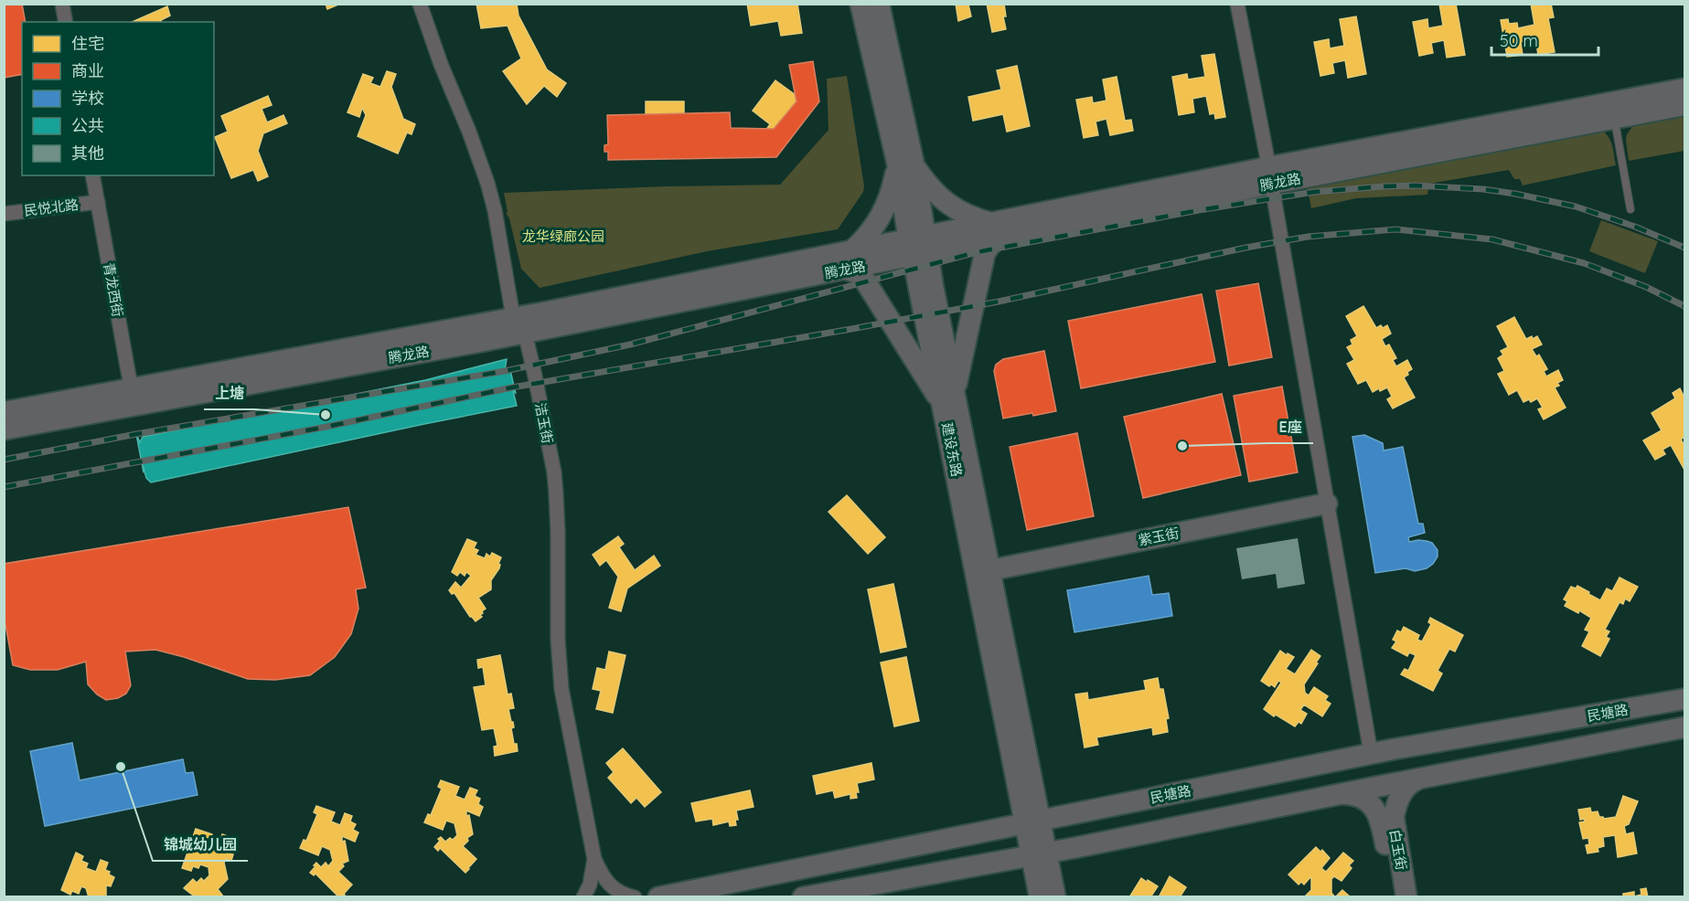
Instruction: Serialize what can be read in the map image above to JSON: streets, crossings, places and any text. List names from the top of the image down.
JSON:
{
  "streets": {
    "main road": [
      "腾龙路",
      "建设东路",
      "紫玉街",
      "民塘路",
      "白玉街"
    ],
    "street": ["民悦北路", "青龙西街", "洁玉街"]
  },
  "crossings": [
    ["腾龙路", "青龙西街"],
    ["腾龙路", "洁玉街"],
    ["腾龙路", "建设东路"],
    ["民悦北路", "青龙西街"],
    ["建设东路", "紫玉街"],
    ["建设东路", "民塘路"]
  ],
  "parks": ["龙华绿廊公园"],
  "places": ["上塘", "E座", "锦城幼儿园"],
  "legend": [
    "住宅",
    "商业",
    "学校",
    "公共",
    "其他"
  ],
  "scale_bar": "50 m"
}
